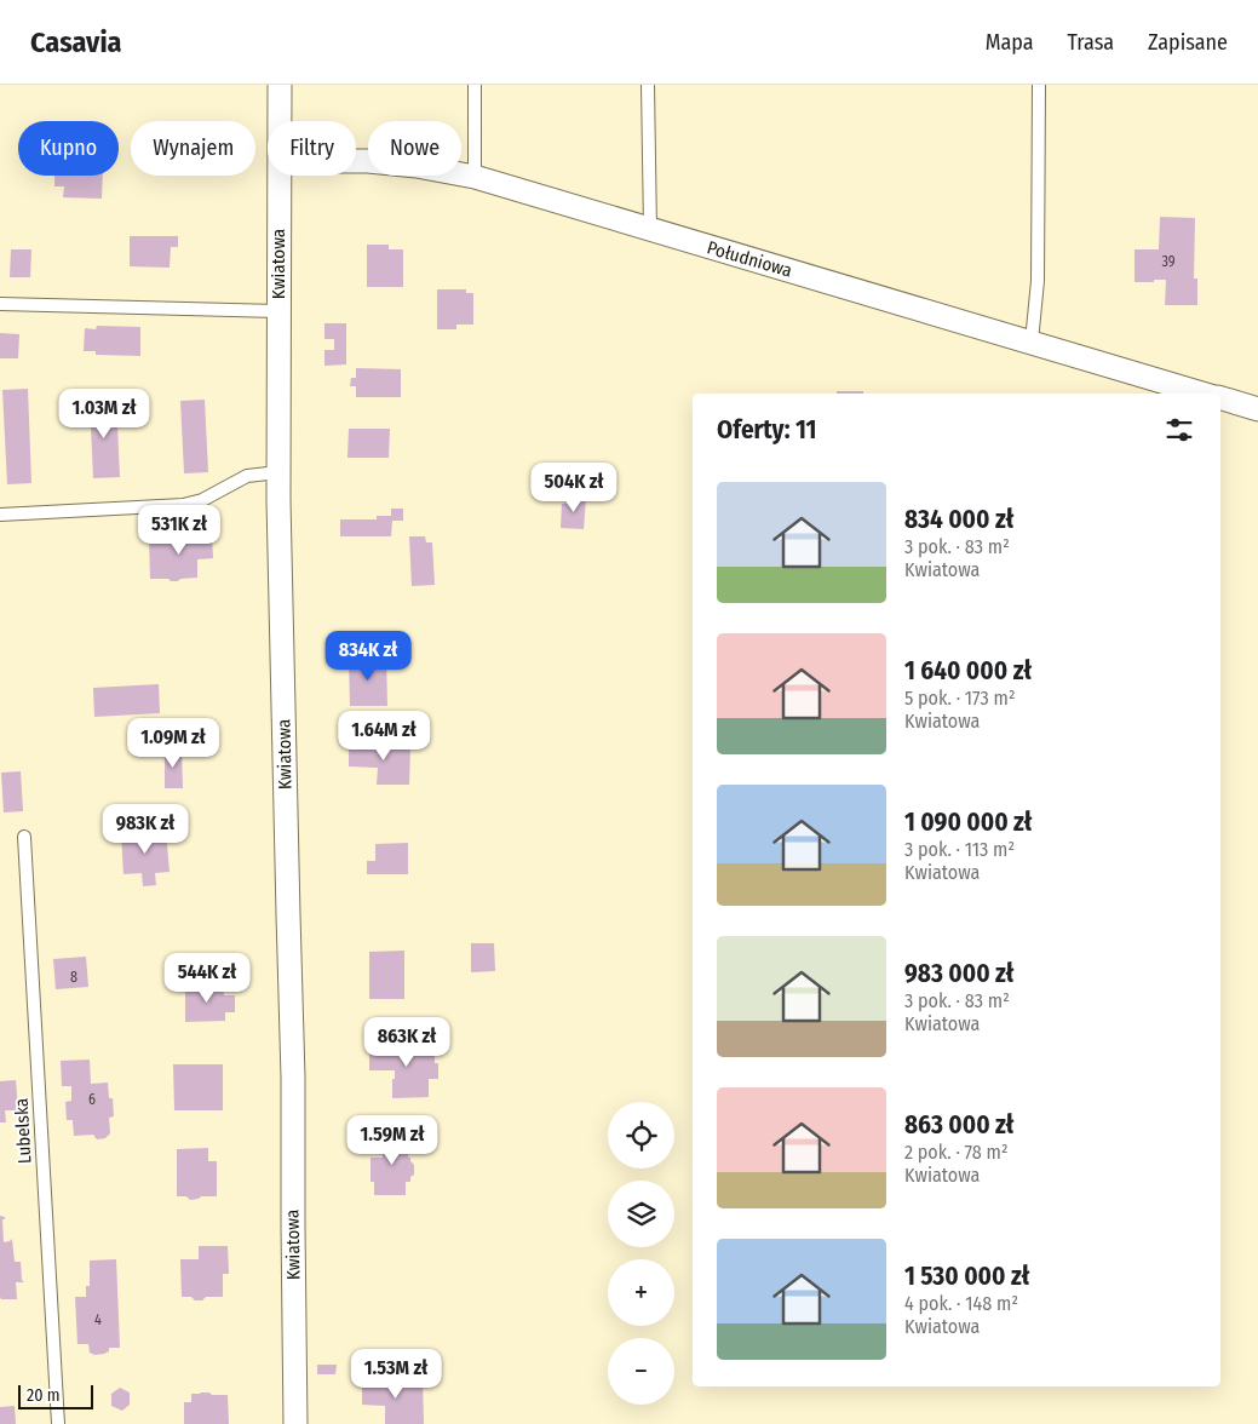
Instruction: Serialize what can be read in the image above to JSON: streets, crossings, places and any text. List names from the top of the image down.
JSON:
{
  "streets": {
    "street": ["Południowa", "Kwiatowa"],
    "lane": ["Lubelska"]
  },
  "house_numbers": [
    "39",
    "8",
    "6",
    "4"
  ],
  "scale_bar": "20 m",
  "page": {
    "header": "Casavia",
    "nav": ["Mapa", "Trasa", "Zapisane"],
    "chip": [
      "Kupno",
      "Wynajem",
      "Filtry",
      "Nowe"
    ],
    "price": [
      "1.03M zł",
      "504K zł",
      "531K zł",
      "834K zł",
      "1.64M zł",
      "1.09M zł",
      "983K zł",
      "544K zł",
      "863K zł",
      "1.59M zł",
      "1.53M zł"
    ],
    "heading": "Oferty: 11",
    "list": [
      {
        "name": "834 000 zł",
        "note": "3 pok. · 83 m² · Kwiatowa"
      },
      {
        "name": "1 640 000 zł",
        "note": "5 pok. · 173 m² · Kwiatowa"
      },
      {
        "name": "1 090 000 zł",
        "note": "3 pok. · 113 m² · Kwiatowa"
      },
      {
        "name": "983 000 zł",
        "note": "3 pok. · 83 m² · Kwiatowa"
      },
      {
        "name": "863 000 zł",
        "note": "2 pok. · 78 m² · Kwiatowa"
      },
      {
        "name": "1 530 000 zł",
        "note": "4 pok. · 148 m² · Kwiatowa"
      }
    ],
    "map_buttons": ["+", "−"],
    "scale": "20 m"
  }
}
